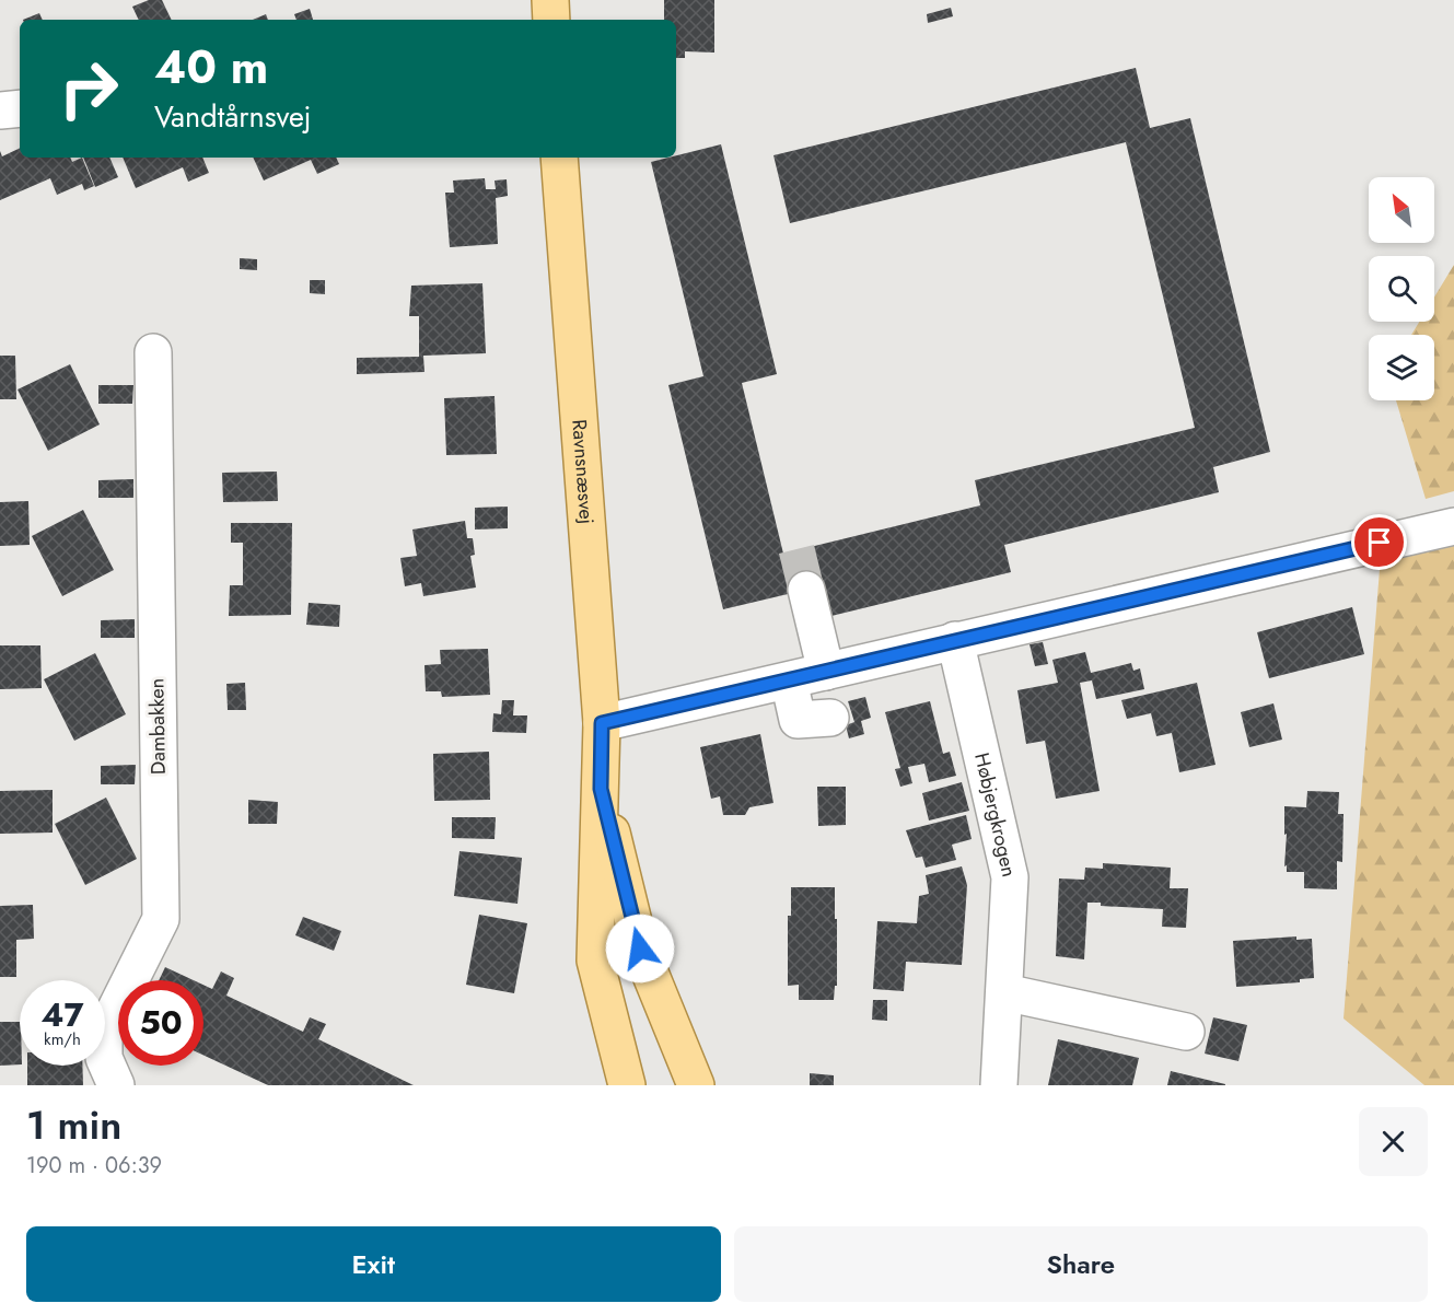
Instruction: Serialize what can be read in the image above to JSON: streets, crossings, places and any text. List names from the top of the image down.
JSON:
{
  "streets": {
    "main road": ["Ravnsnæsvej"],
    "street": ["Dambakken", "Høbjergkrogen"]
  },
  "north": "top left",
  "page": {
    "turn": ["40 m", "Vandtårnsvej"],
    "speed": "47 km/h",
    "limit": "50",
    "heading": ["1 min", "190 m · 06:39"],
    "buttons": ["Exit", "Share"]
  }
}
